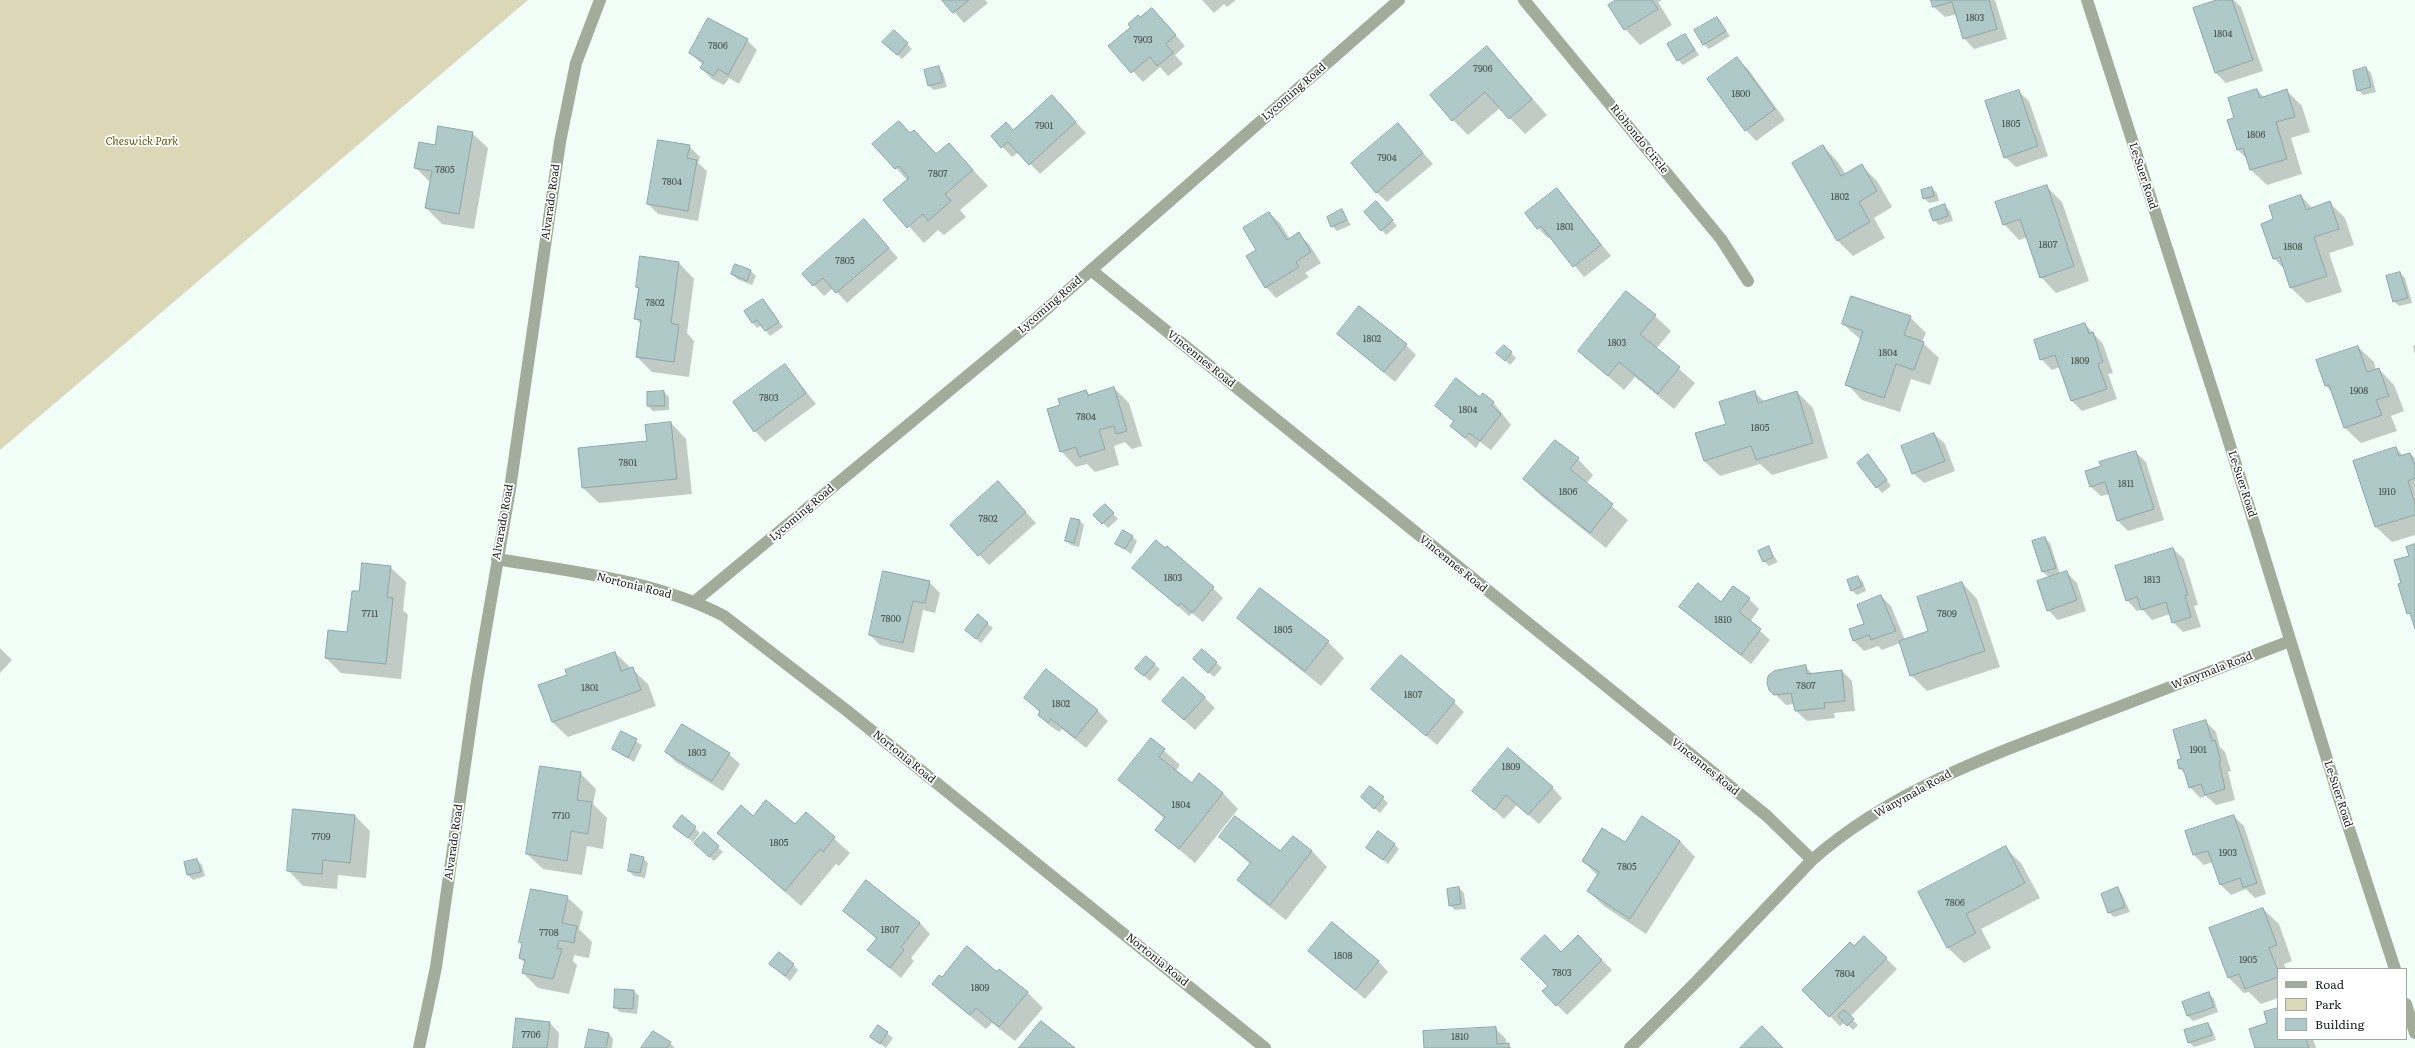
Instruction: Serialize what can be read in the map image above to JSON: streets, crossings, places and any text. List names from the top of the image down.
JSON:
{
  "streets": {
    "street": [
      "Lycoming Road",
      "Riohondo Circle",
      "Le-Suer Road",
      "Alvarado Road",
      "Vincennes Road",
      "Nortonia Road",
      "Wanymala Road"
    ]
  },
  "crossings": [
    ["Lycoming Road", "Vincennes Road"],
    ["Lycoming Road", "Nortonia Road"],
    ["Le-Suer Road", "Wanymala Road"],
    ["Alvarado Road", "Nortonia Road"],
    ["Vincennes Road", "Wanymala Road"]
  ],
  "parks": ["Cheswick Park"],
  "house_numbers": [
    "1803",
    "1804",
    "7903",
    "7806",
    "7906",
    "1800",
    "1805",
    "7901",
    "1806",
    "7904",
    "7805",
    "7807",
    "7804",
    "1802",
    "1801",
    "1807",
    "1808",
    "7805",
    "7802",
    "1802",
    "1803",
    "1804",
    "1809",
    "1908",
    "7803",
    "1804",
    "7804",
    "1805",
    "7801",
    "1811",
    "1806",
    "1910",
    "7802",
    "1803",
    "1813",
    "7711",
    "7809",
    "7800",
    "1810",
    "1805",
    "7807",
    "1801",
    "1807",
    "1802",
    "1901",
    "1803",
    "1809",
    "1804",
    "7710",
    "7709",
    "1805",
    "1903",
    "7805",
    "7806",
    "1807",
    "7708",
    "1808",
    "1905",
    "7803",
    "7804",
    "1809",
    "7706",
    "1810"
  ],
  "legend": ["Road", "Park", "Building"]
}
